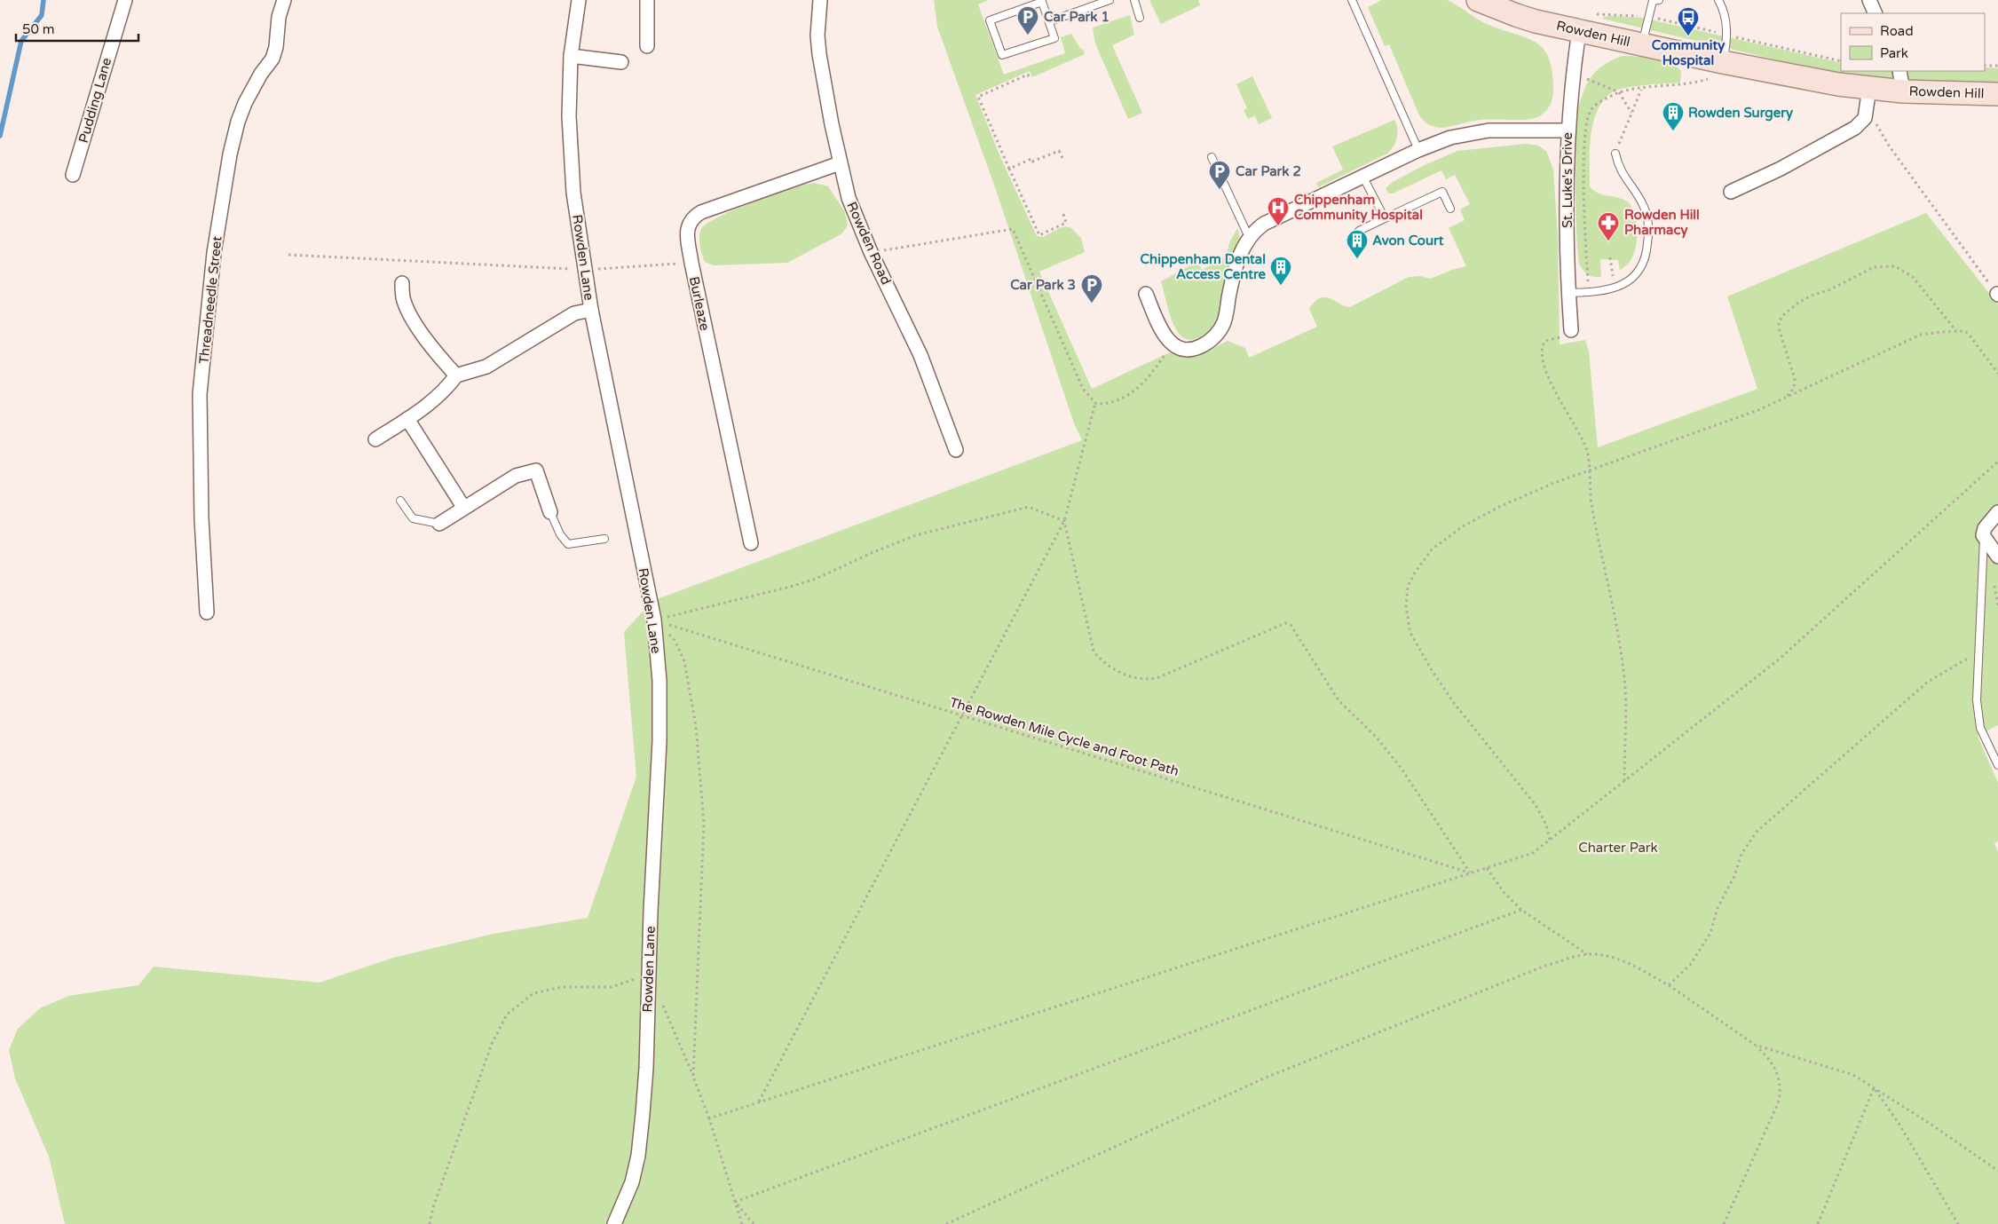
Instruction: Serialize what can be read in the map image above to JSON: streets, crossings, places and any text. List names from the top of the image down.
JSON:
{
  "streets": {
    "main road": ["Rowden Hill"],
    "street": [
      "Pudding Lane",
      "St. Luke's Drive",
      "Rowden Road",
      "Rowden Lane",
      "Threadneedle Street",
      "Burleaze"
    ],
    "path": ["The Rowden Mile Cycle and Foot Path"]
  },
  "crossings": [
    ["Rowden Hill", "St. Luke's Drive"],
    ["Rowden Road", "Burleaze"],
    ["Rowden Lane", "The Rowden Mile Cycle and Foot Path"]
  ],
  "parks": ["Charter Park"],
  "places": {
    "parking": ["Car Park 1", "Car Park 2", "Car Park 3"],
    "bus stop": ["Community Hospital"],
    "building": ["Rowden Surgery", "Avon Court", "Chippenham Dental Access Centre"],
    "hospital": ["Chippenham Community Hospital"],
    "pharmacy": ["Rowden Hill Pharmacy"]
  },
  "legend": ["Road", "Park"],
  "scale_bar": "50 m"
}
